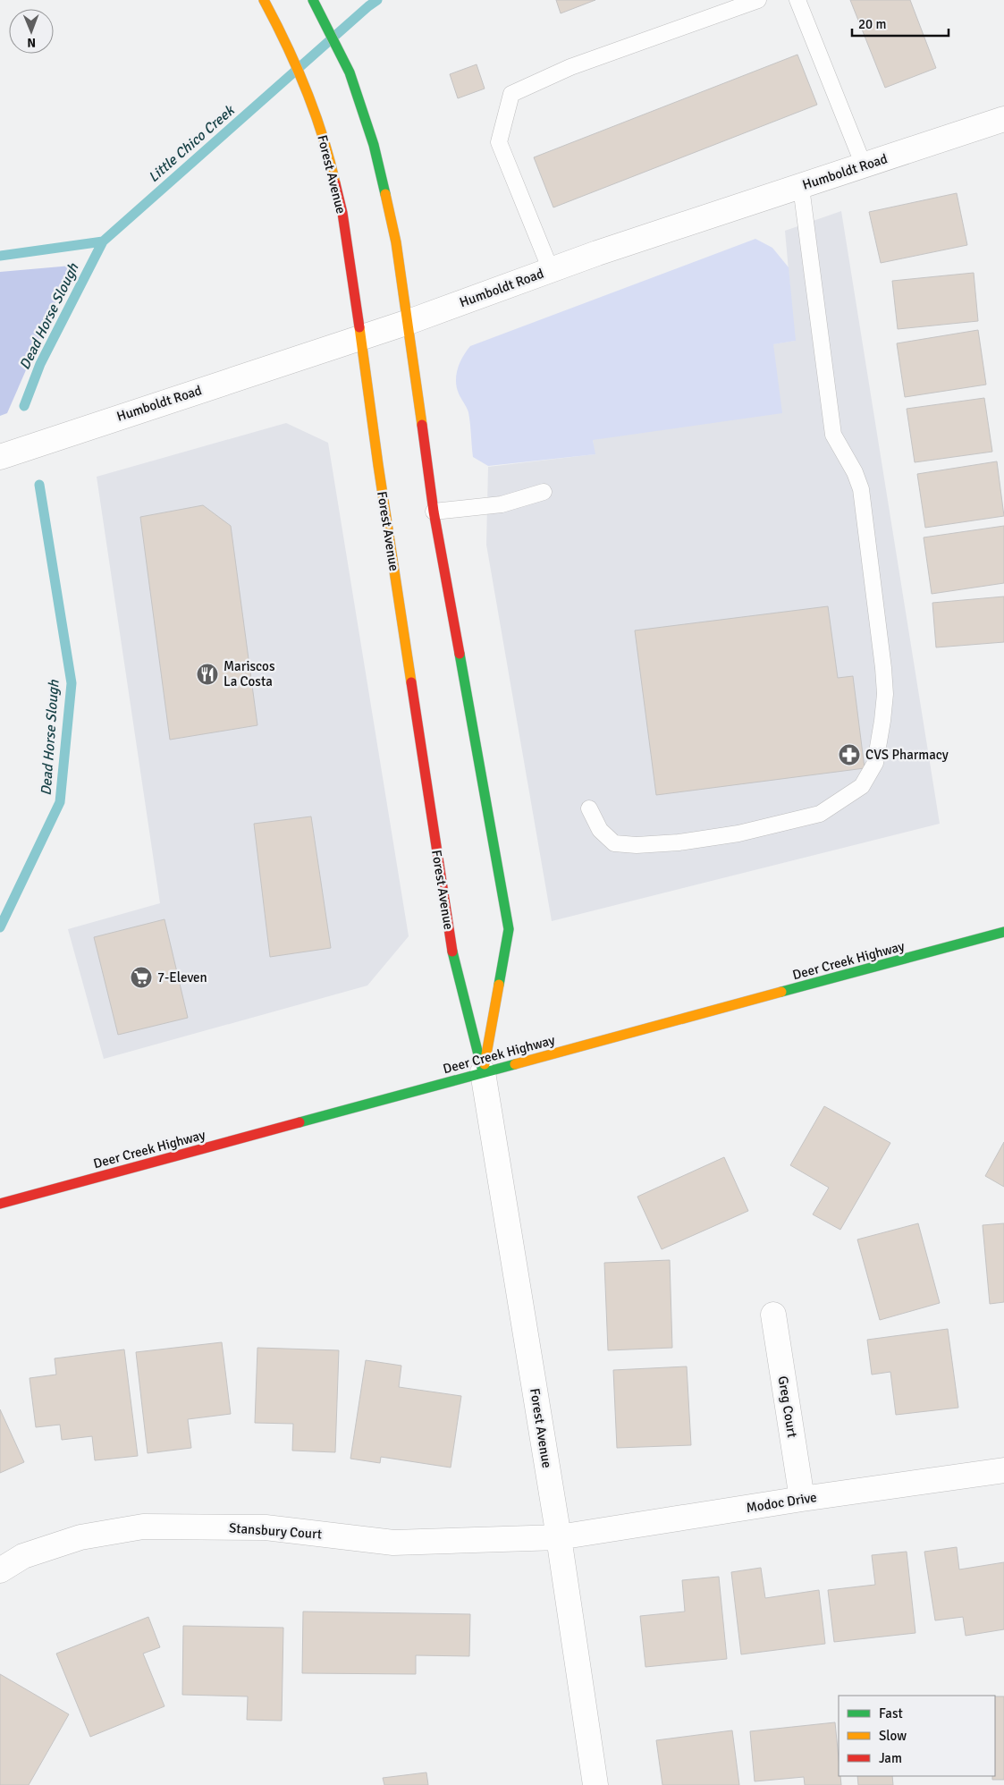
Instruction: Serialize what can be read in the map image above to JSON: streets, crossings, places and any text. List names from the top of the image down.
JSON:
{
  "streets": {
    "street": [
      "Humboldt Road",
      "Forest Avenue",
      "Deer Creek Highway",
      "Greg Court",
      "Modoc Drive",
      "Stansbury Court"
    ]
  },
  "crossings": [
    ["Humboldt Road", "Forest Avenue"],
    ["Forest Avenue", "Deer Creek Highway"],
    ["Forest Avenue", "Modoc Drive"],
    ["Forest Avenue", "Stansbury Court"],
    ["Greg Court", "Modoc Drive"],
    ["Modoc Drive", "Stansbury Court"]
  ],
  "water": ["Little Chico Creek", "Dead Horse Slough"],
  "places": {
    "restaurant": ["Mariscos La Costa"],
    "pharmacy": ["CVS Pharmacy"],
    "supermarket": ["7-Eleven"]
  },
  "legend": ["Fast", "Slow", "Jam"],
  "scale_bar": "20 m",
  "north": "bottom"
}
